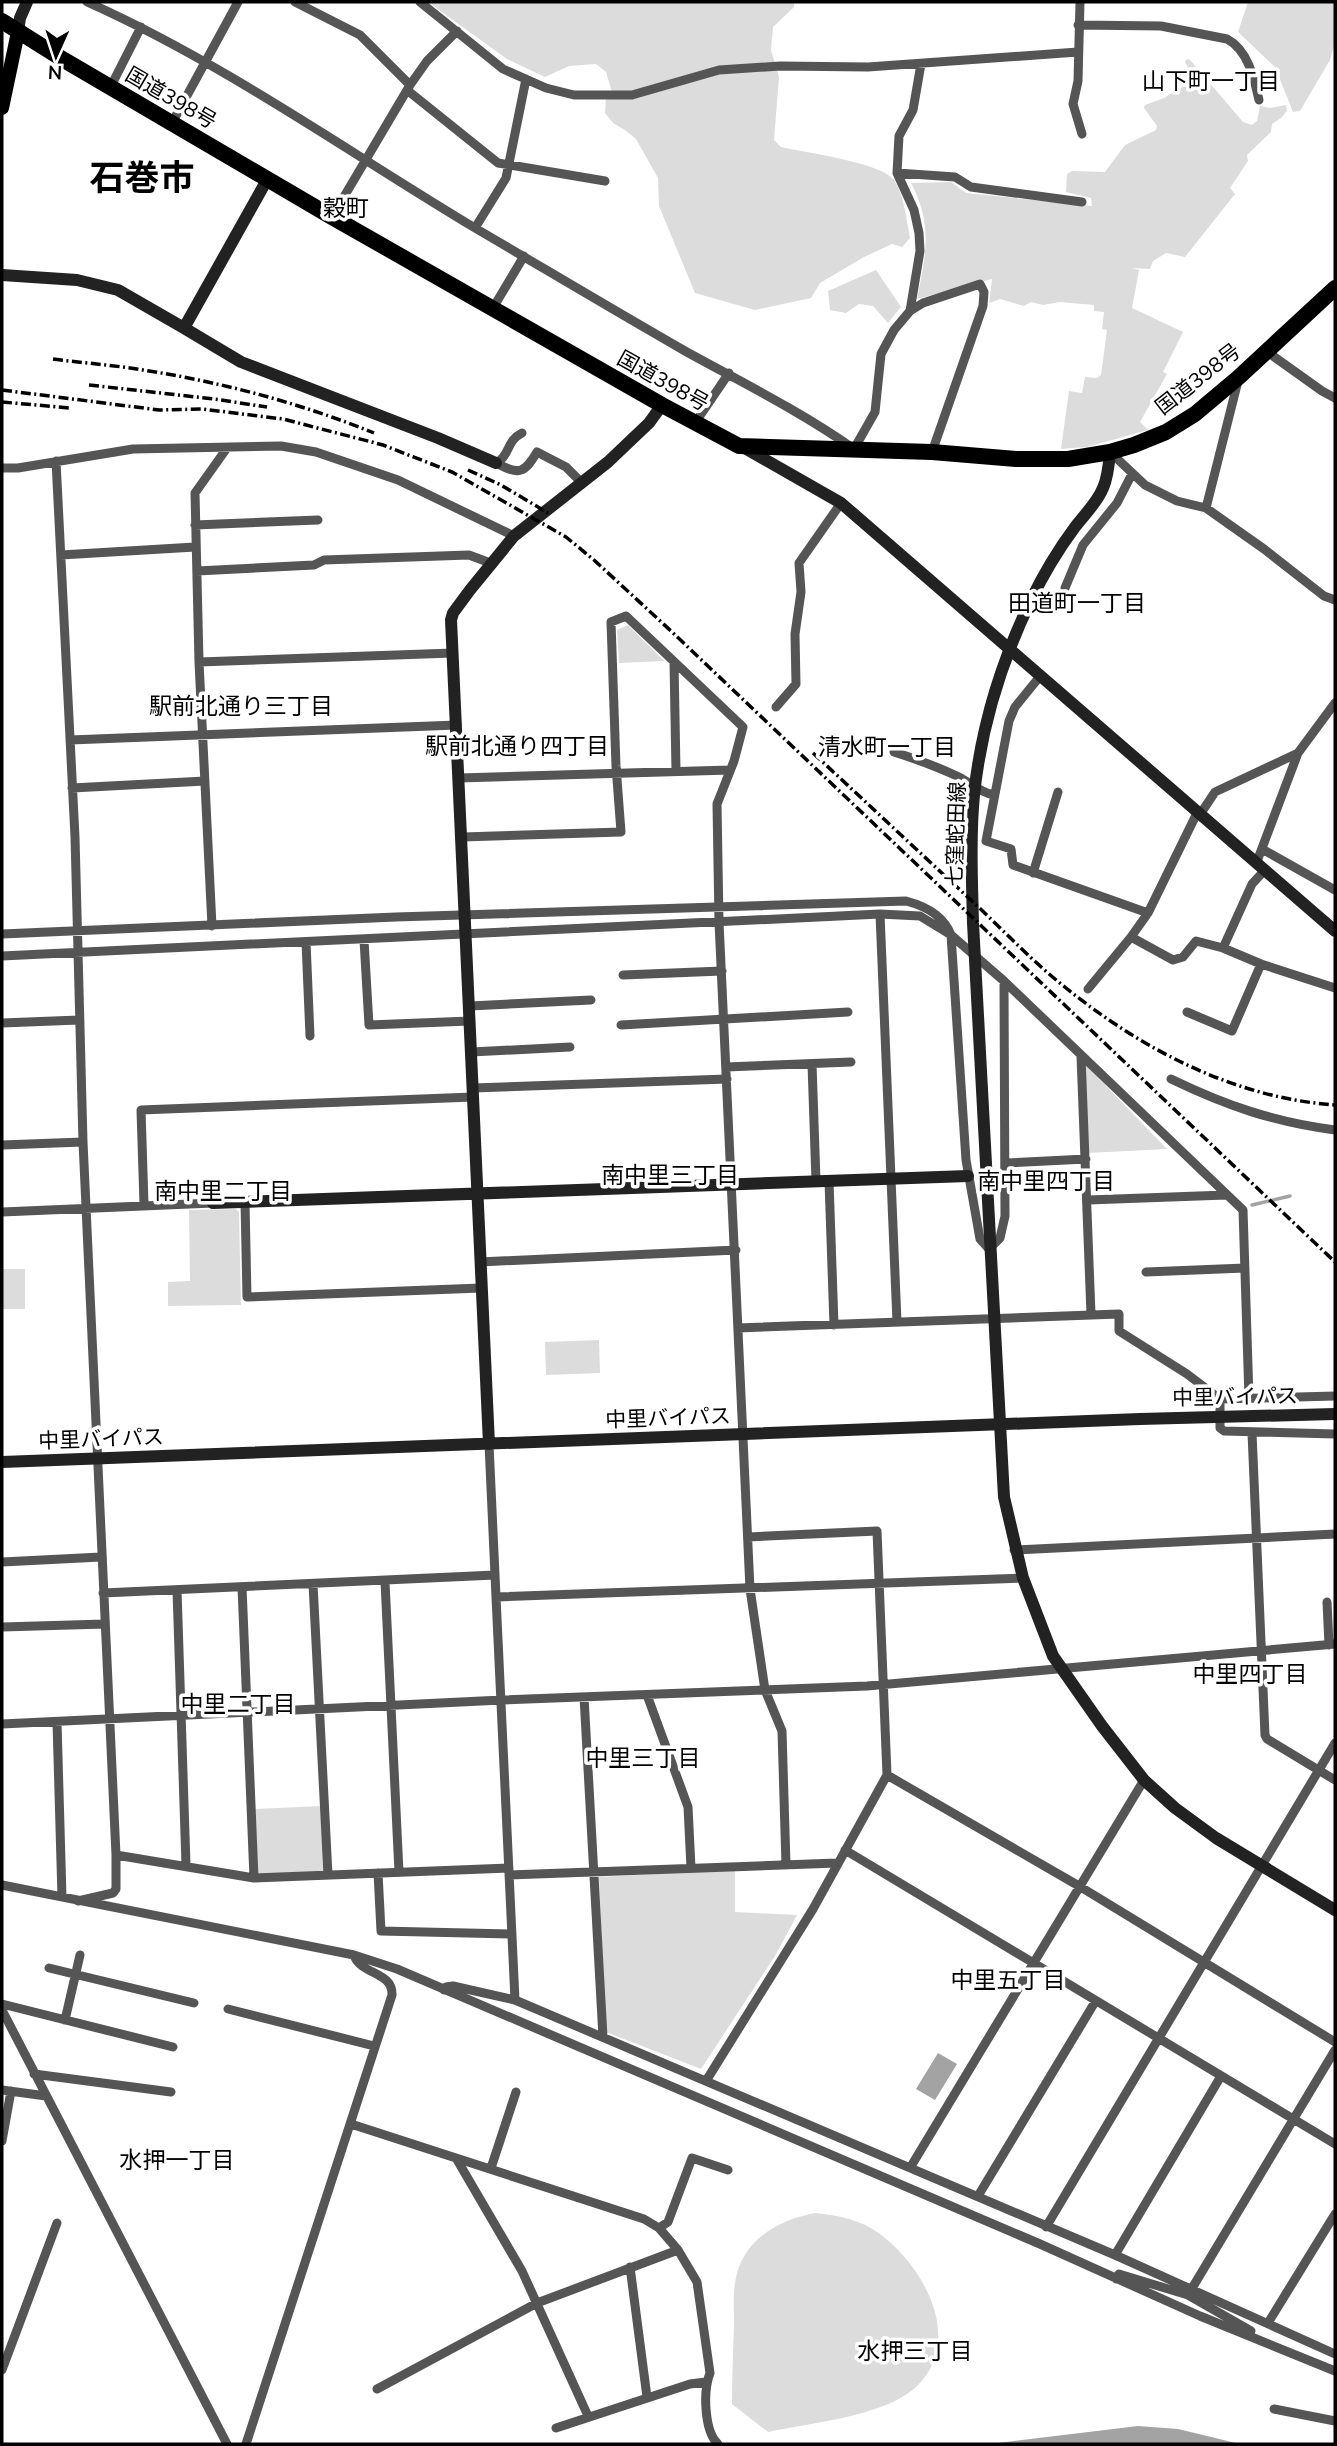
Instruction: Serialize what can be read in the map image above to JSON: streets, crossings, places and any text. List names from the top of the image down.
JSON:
{
  "streets": {
    "highway": ["国道398号"],
    "street": ["七窪蛇田線", "中里バイパス"]
  },
  "crossings": [
    ["国道398号", "七窪蛇田線"],
    ["七窪蛇田線", "中里バイパス"]
  ],
  "districts": [
    "山下町一丁目",
    "石巻市",
    "穀町",
    "田道町一丁目",
    "駅前北通り三丁目",
    "駅前北通り四丁目",
    "清水町一丁目",
    "南中里三丁目",
    "南中里四丁目",
    "南中里二丁目",
    "中里四丁目",
    "中里二丁目",
    "中里三丁目",
    "中里五丁目",
    "水押一丁目",
    "水押三丁目"
  ],
  "north": "bottom"
}
